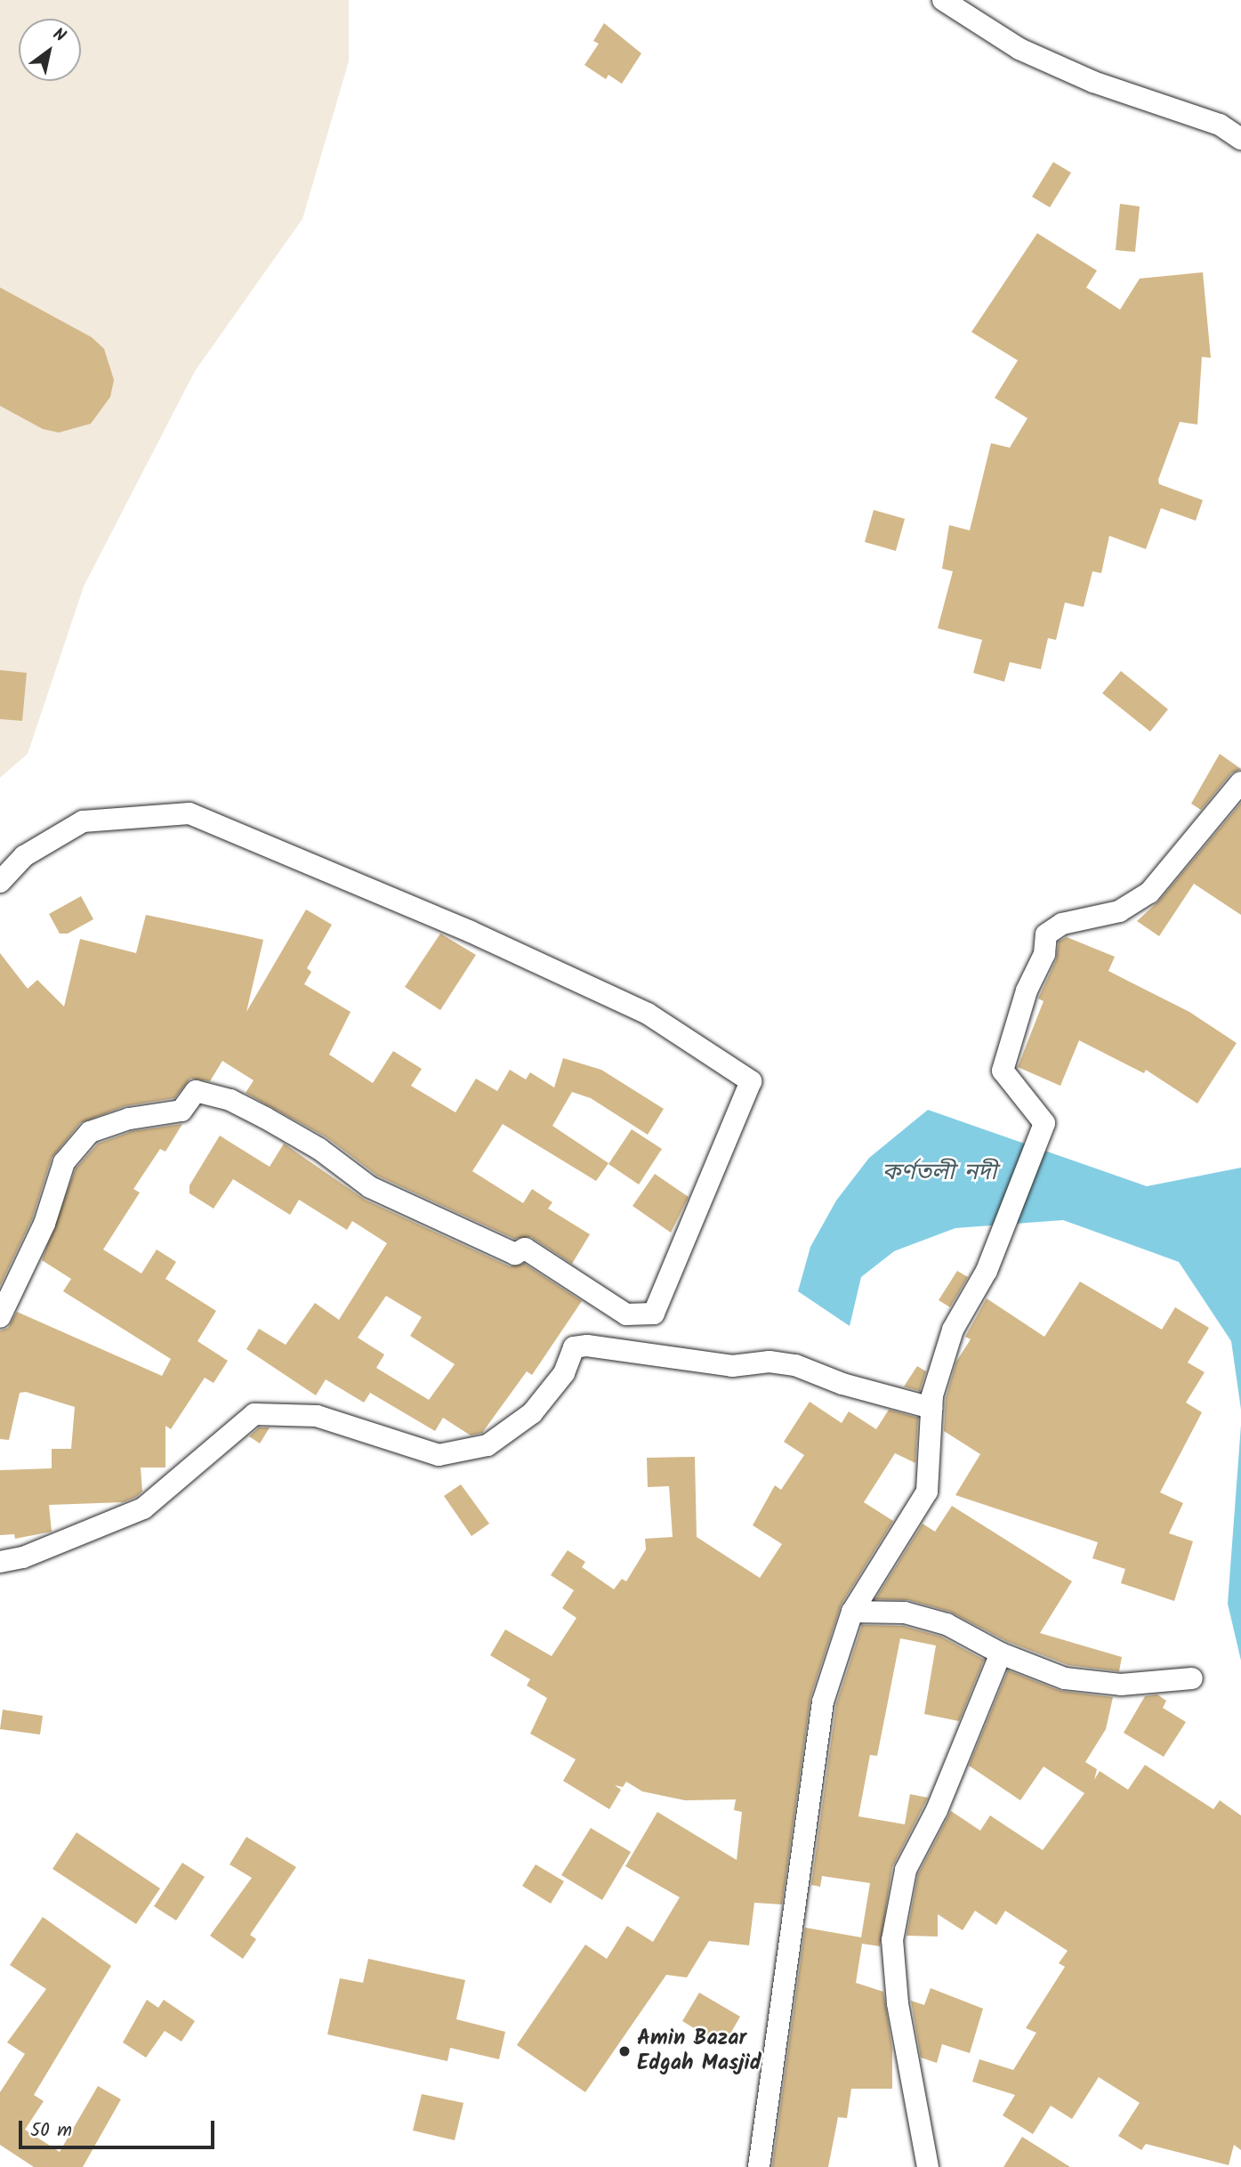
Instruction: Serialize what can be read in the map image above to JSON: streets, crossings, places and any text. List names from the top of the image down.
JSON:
{
  "water": ["কর্ণতলী নদী"],
  "places": ["Amin Bazar Edgah Masjid"],
  "scale_bar": "50 m",
  "north": "top right"
}
